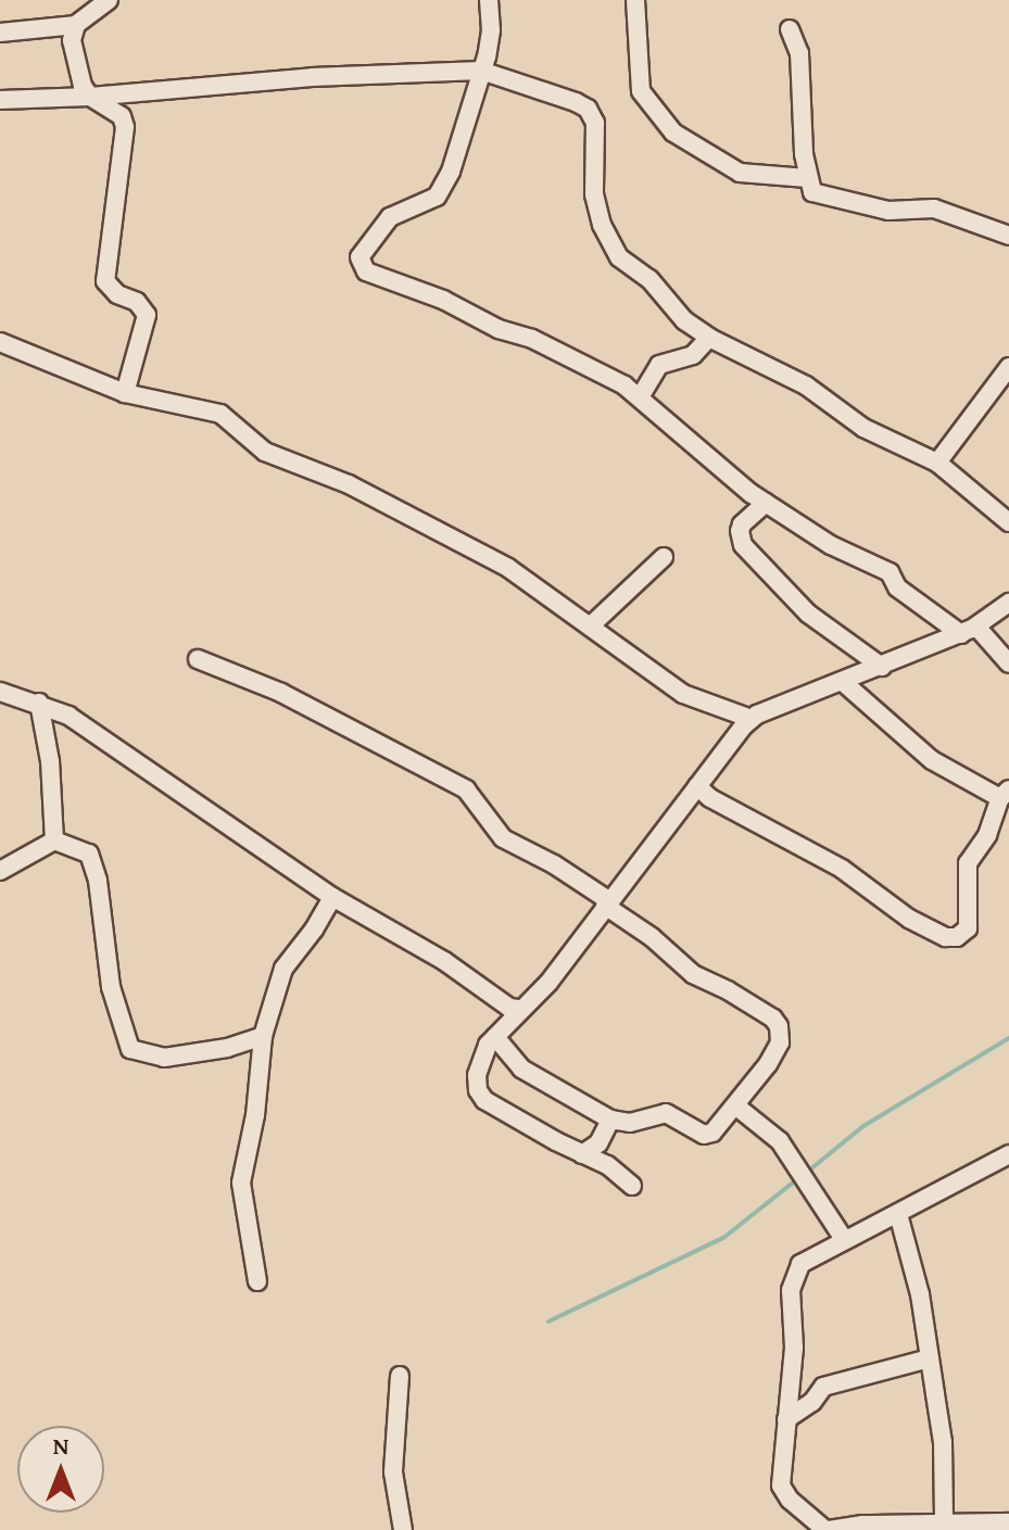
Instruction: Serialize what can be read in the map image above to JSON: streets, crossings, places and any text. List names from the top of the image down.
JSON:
{
  "north": "top"
}
